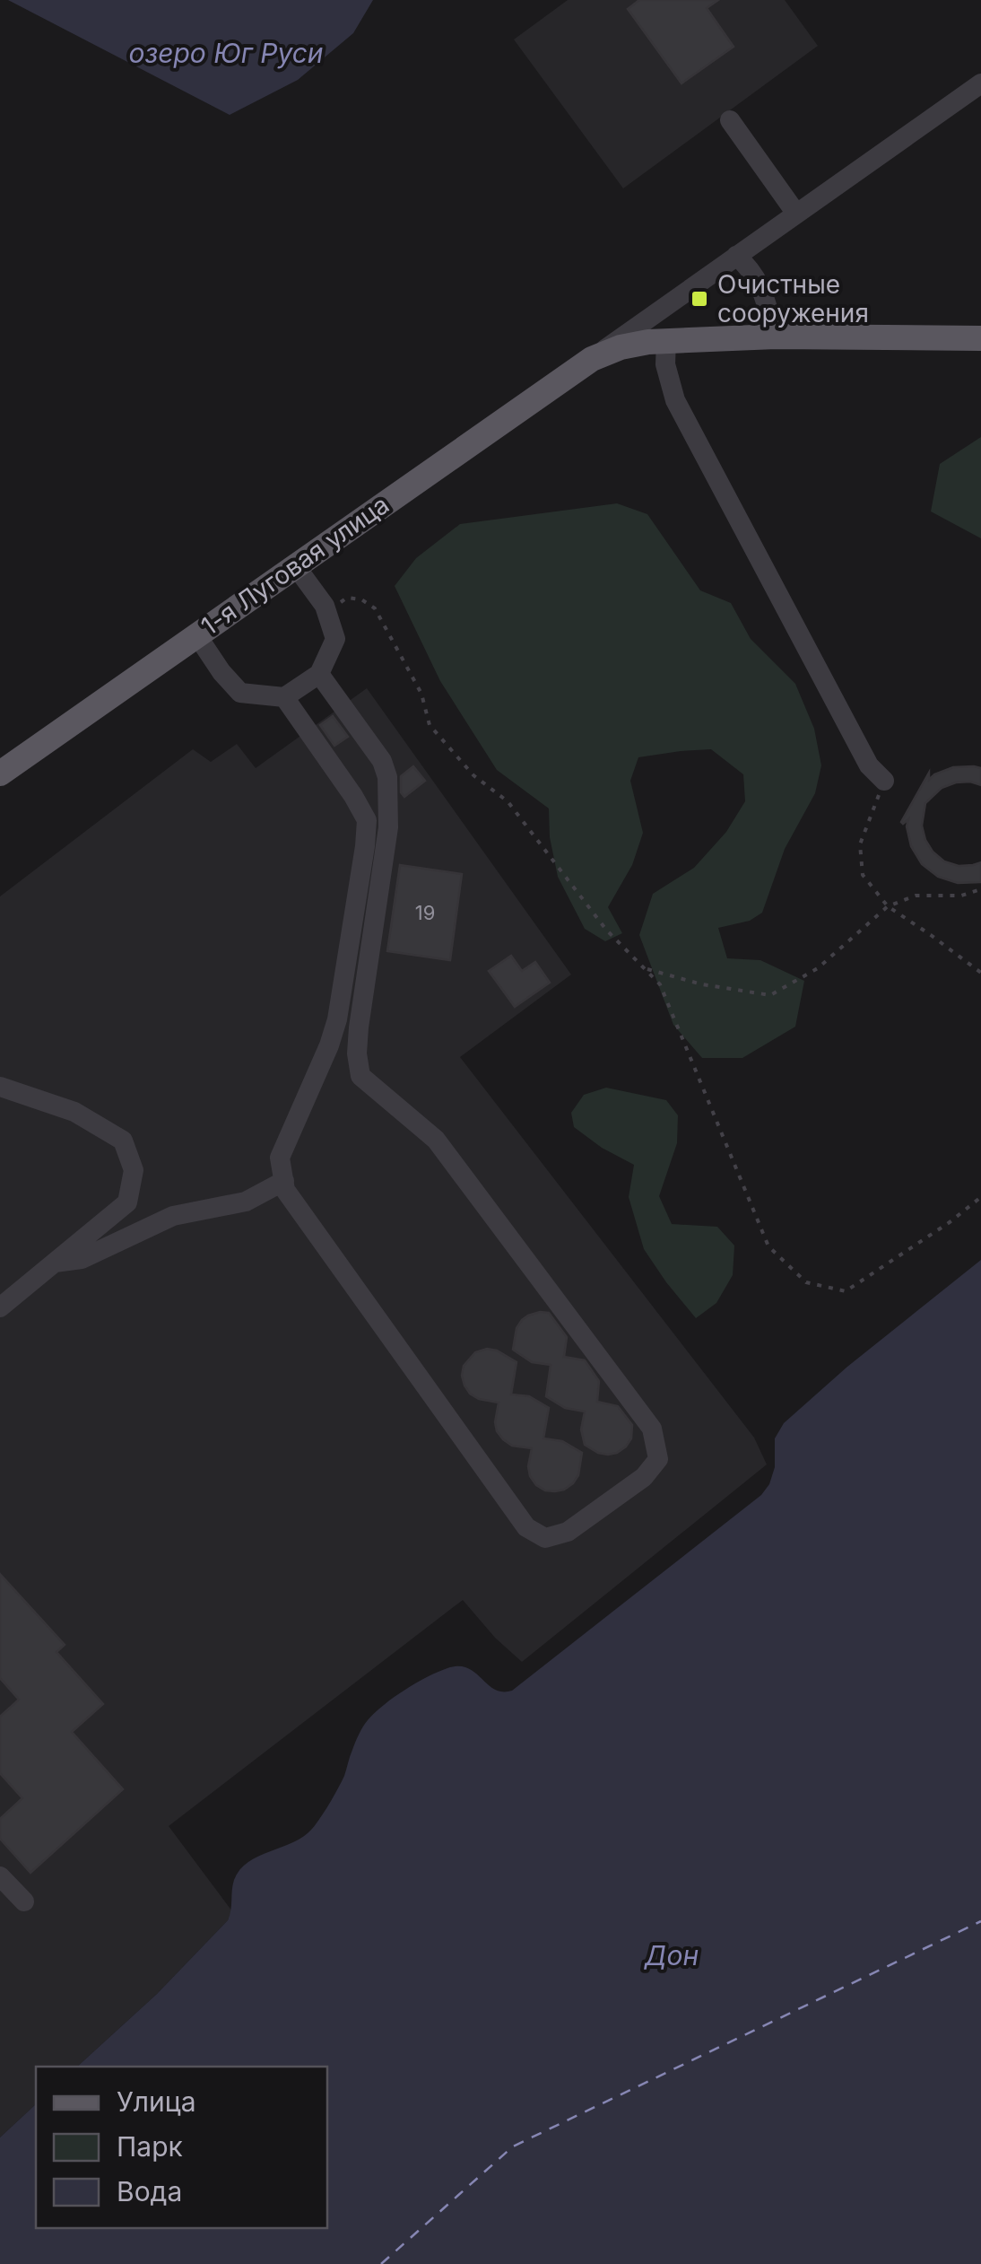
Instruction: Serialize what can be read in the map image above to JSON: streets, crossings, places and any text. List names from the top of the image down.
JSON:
{
  "streets": {
    "main road": ["1-я Луговая улица"]
  },
  "water": ["озеро Юг Руси", "Дон"],
  "places": {
    "transit": ["Очистные сооружения"]
  },
  "house_numbers": ["19"],
  "legend": ["Улица", "Парк", "Вода"]
}
